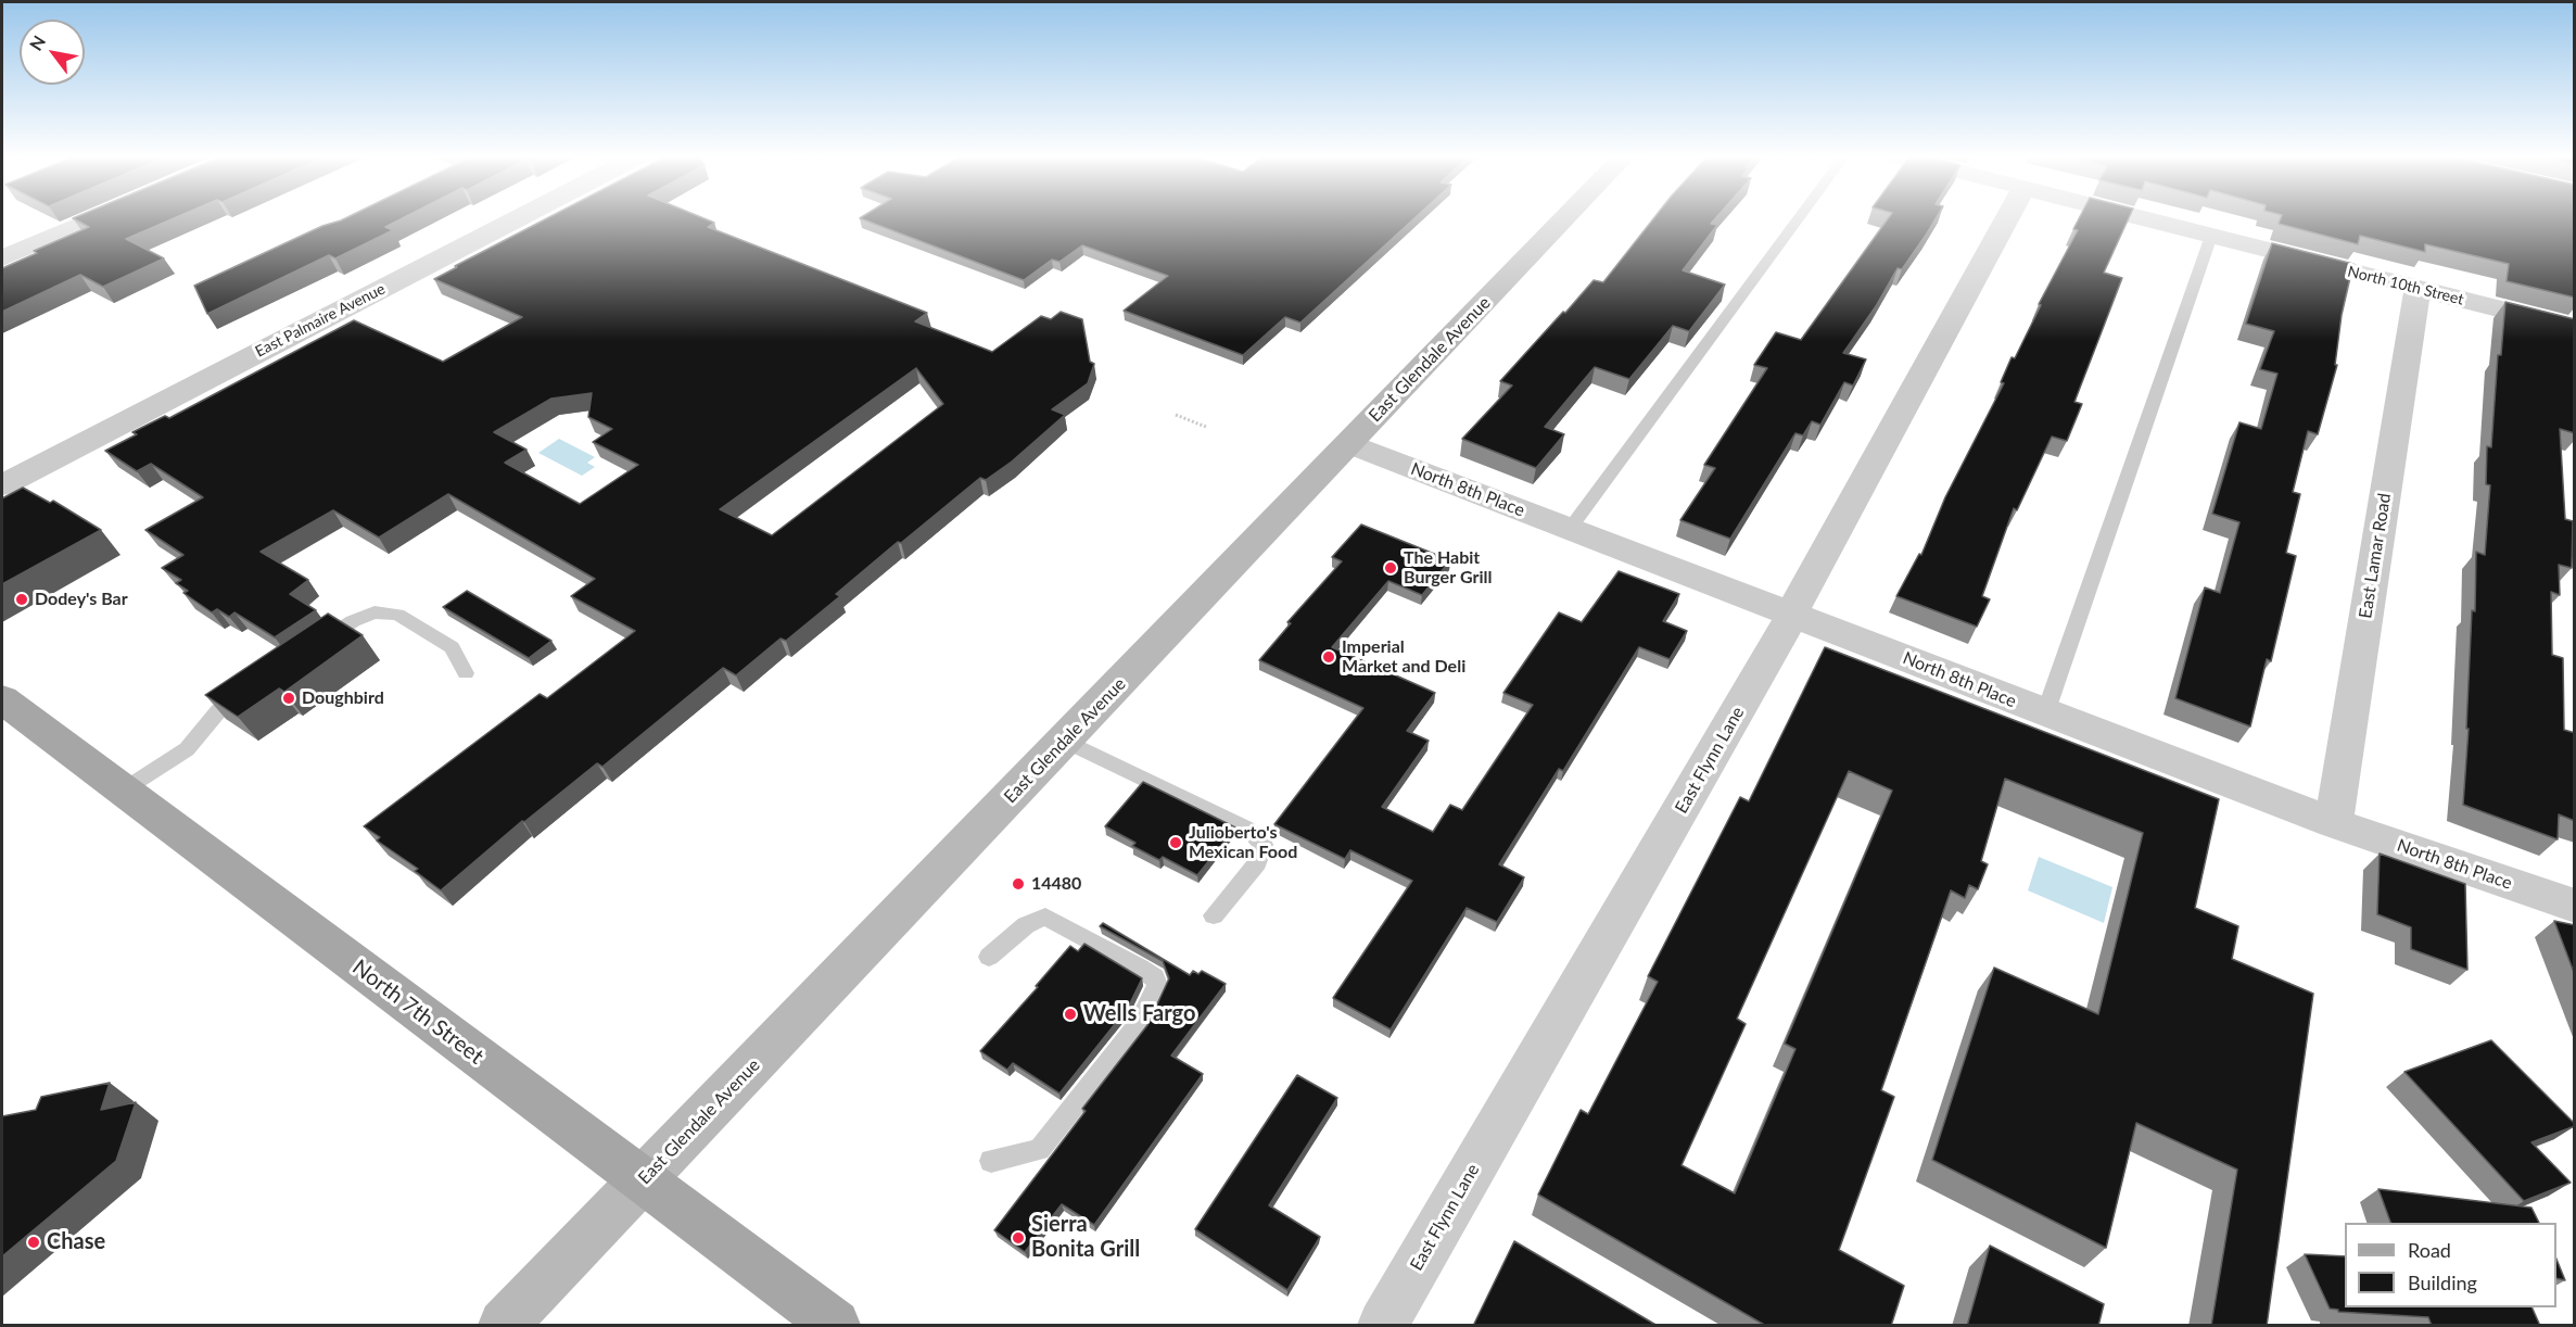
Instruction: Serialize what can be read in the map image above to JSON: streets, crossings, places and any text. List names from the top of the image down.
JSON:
{
  "streets": {
    "main road": ["East Glendale Avenue", "North 7th Street"],
    "street": [
      "North 10th Street",
      "East Palmaire Avenue",
      "North 8th Place",
      "East Lamar Road",
      "East Flynn Lane"
    ]
  },
  "crossings": [
    ["North 10th Street", "East Lamar Road"],
    ["East Glendale Avenue", "North 8th Place"],
    ["East Glendale Avenue", "North 7th Street"],
    ["North 8th Place", "East Lamar Road"],
    ["North 8th Place", "East Flynn Lane"]
  ],
  "places": [
    "The Habit Burger Grill",
    "Dodey's Bar",
    "Imperial Market and Deli",
    "Doughbird",
    "Julioberto's Mexican Food",
    "14480",
    "Wells Fargo",
    "Sierra Bonita Grill",
    "Chase"
  ],
  "legend": ["Road", "Building"],
  "north": "top left"
}
